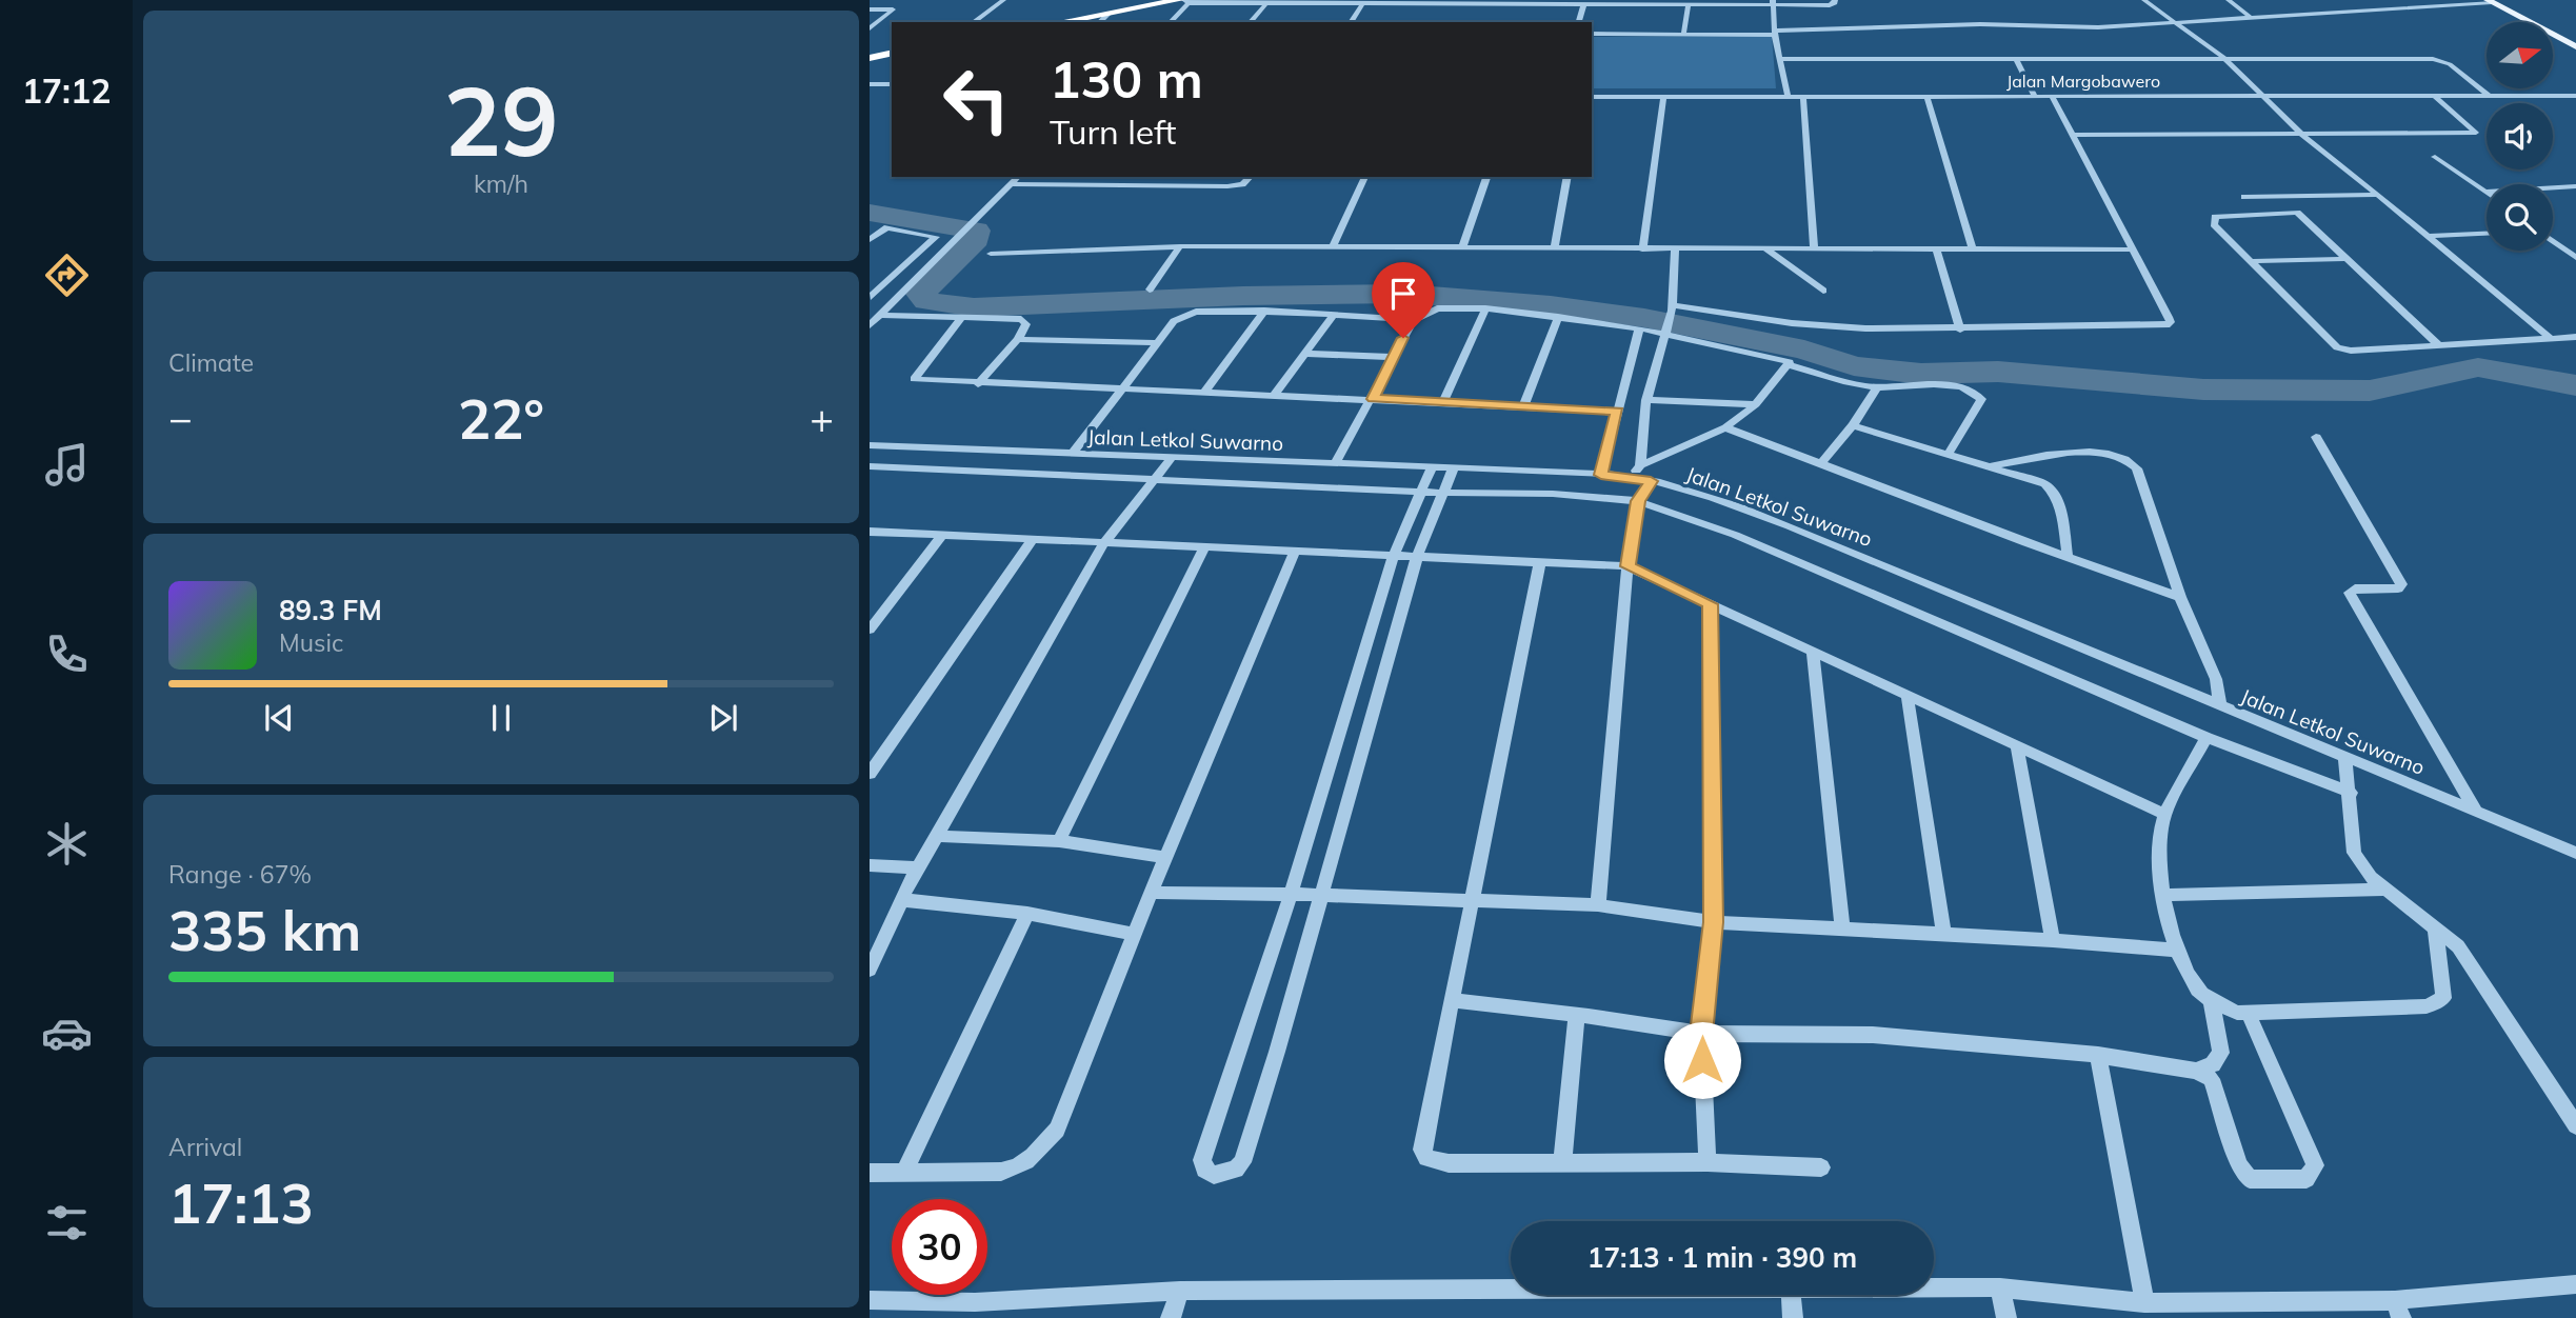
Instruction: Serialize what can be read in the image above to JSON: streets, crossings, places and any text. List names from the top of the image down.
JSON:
{
  "streets": {
    "street": ["Jalan Margobawero", "Jalan Letkol Suwarno"]
  },
  "north": "right",
  "page": {
    "tabs": "17:12",
    "tile": [
      ["29", "km/h"],
      "Climate",
      ["Range · 67%", "335 km"],
      ["Arrival", "17:13"]
    ],
    "turn": ["130 m", "Turn left"],
    "heat": ["−", "22°", "+"],
    "song": ["89.3 FM", "Music"],
    "limit": "30",
    "trip": "17:13 · 1 min · 390 m"
  }
}
